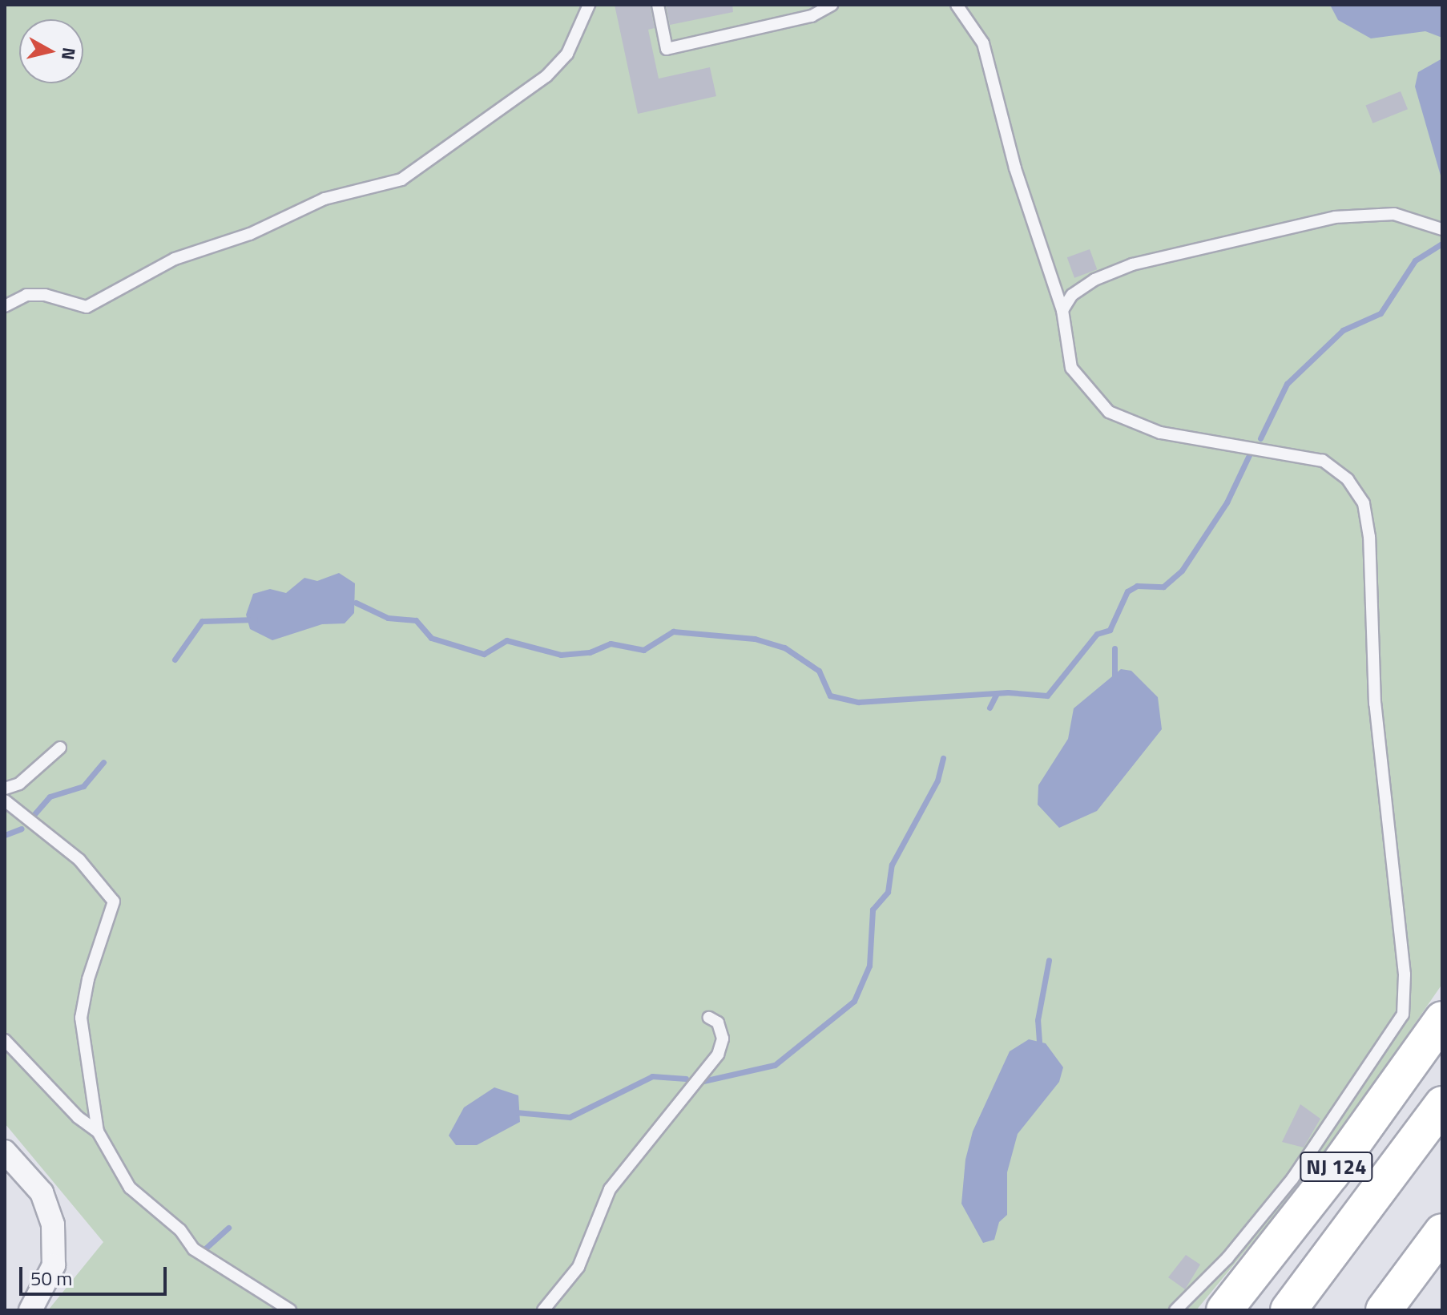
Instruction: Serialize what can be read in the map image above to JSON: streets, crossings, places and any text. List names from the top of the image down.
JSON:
{
  "streets": {
    "main road": ["NJ 124"]
  },
  "scale_bar": "50 m",
  "north": "right"
}
